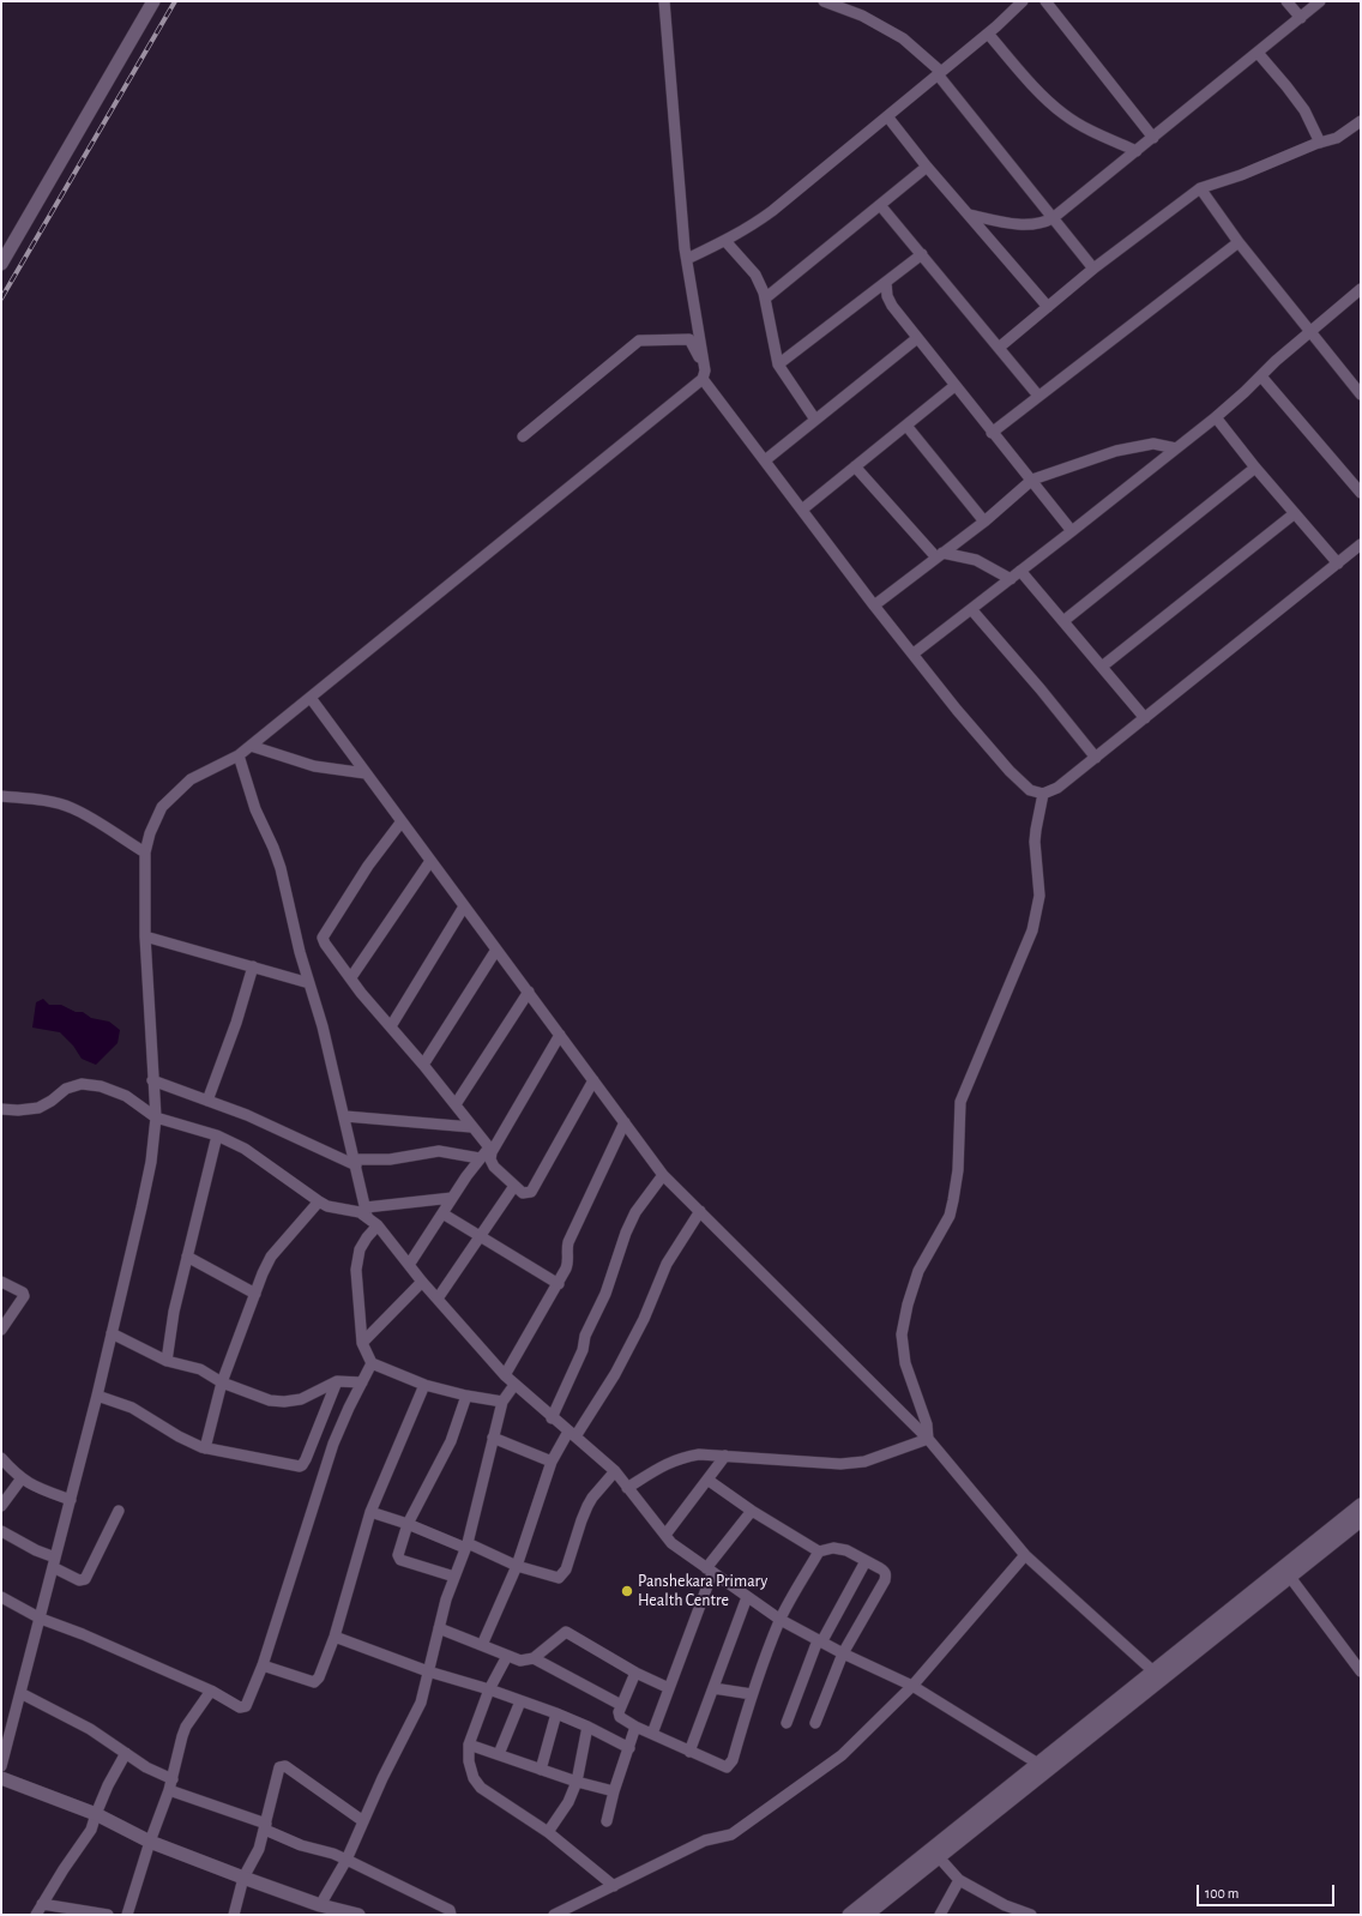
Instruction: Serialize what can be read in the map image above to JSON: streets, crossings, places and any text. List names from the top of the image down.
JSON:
{
  "places": ["Panshekara Primary Health Centre"],
  "scale_bar": "100 m"
}
